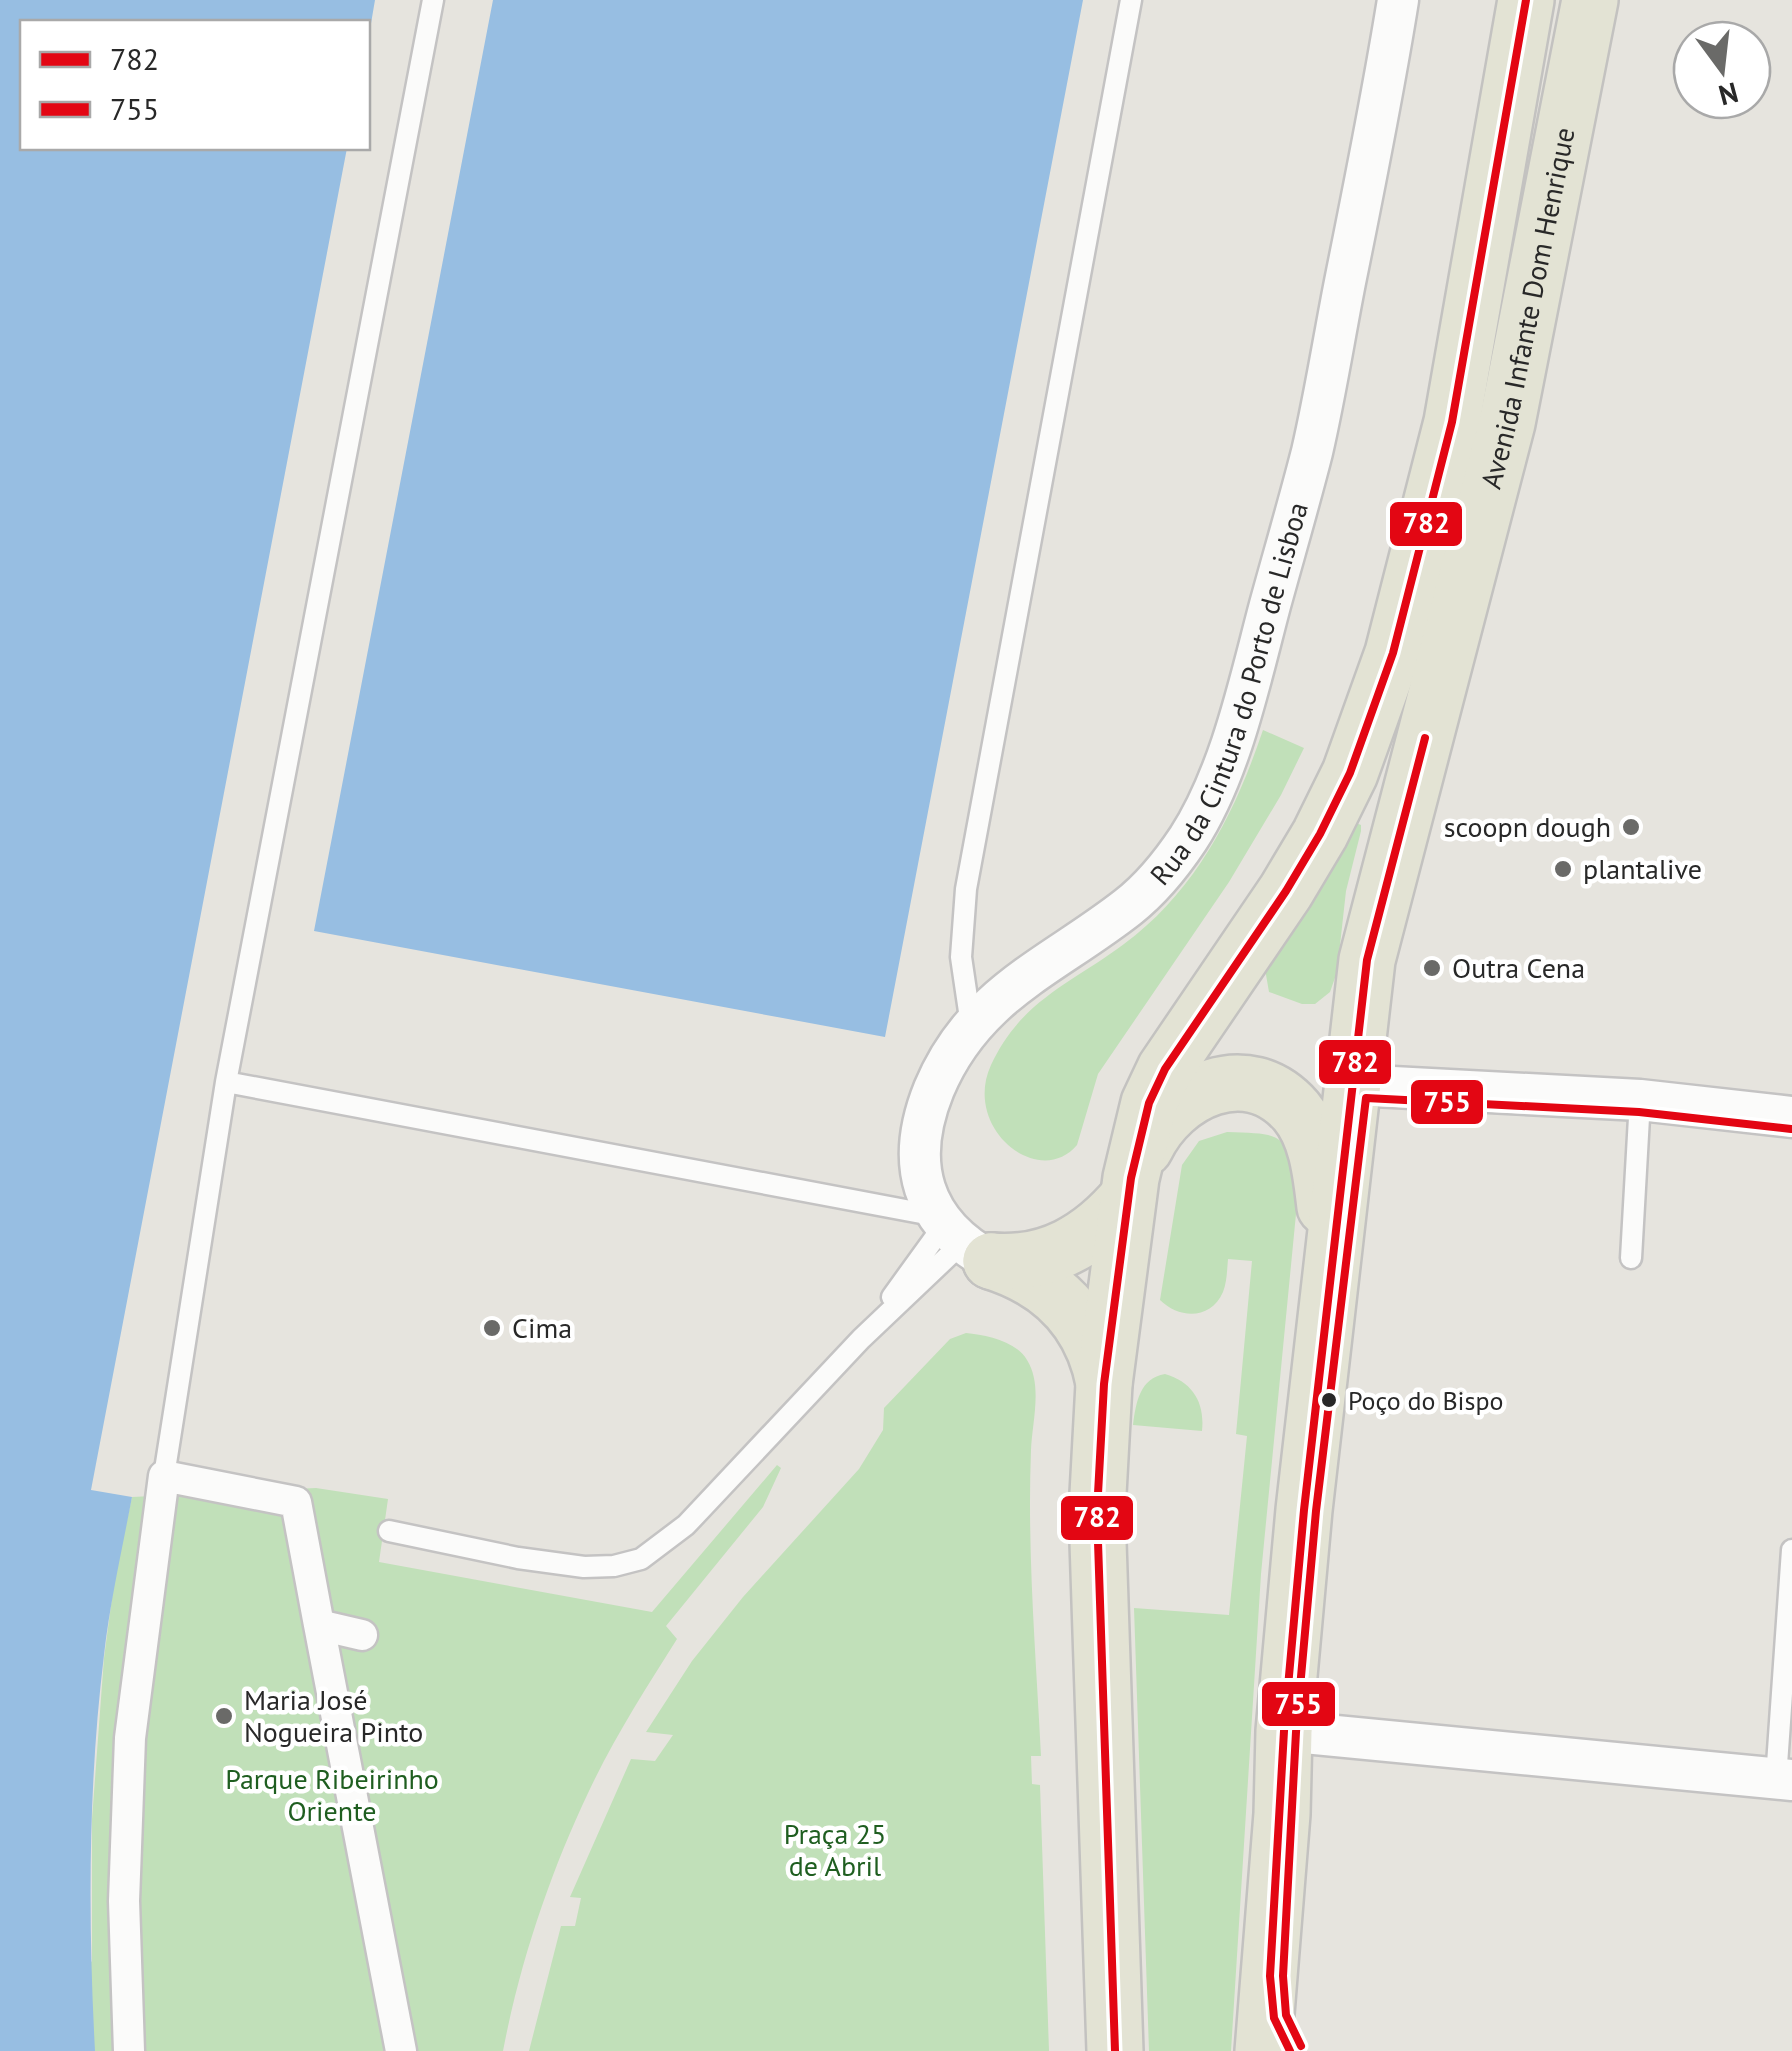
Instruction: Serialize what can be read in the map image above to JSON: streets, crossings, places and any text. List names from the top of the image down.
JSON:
{
  "streets": {
    "main road": ["Avenida Infante Dom Henrique"],
    "street": ["Rua da Cintura do Porto de Lisboa"]
  },
  "parks": ["Parque Ribeirinho Oriente", "Praça 25 de Abril"],
  "places": [
    "scoopn dough",
    "plantalive",
    "Outra Cena",
    "Cima",
    "Poço do Bispo",
    "Maria José Nogueira Pinto"
  ],
  "lines": ["transit line 782", "transit line 755"],
  "legend": ["782", "755"],
  "north": "bottom"
}
